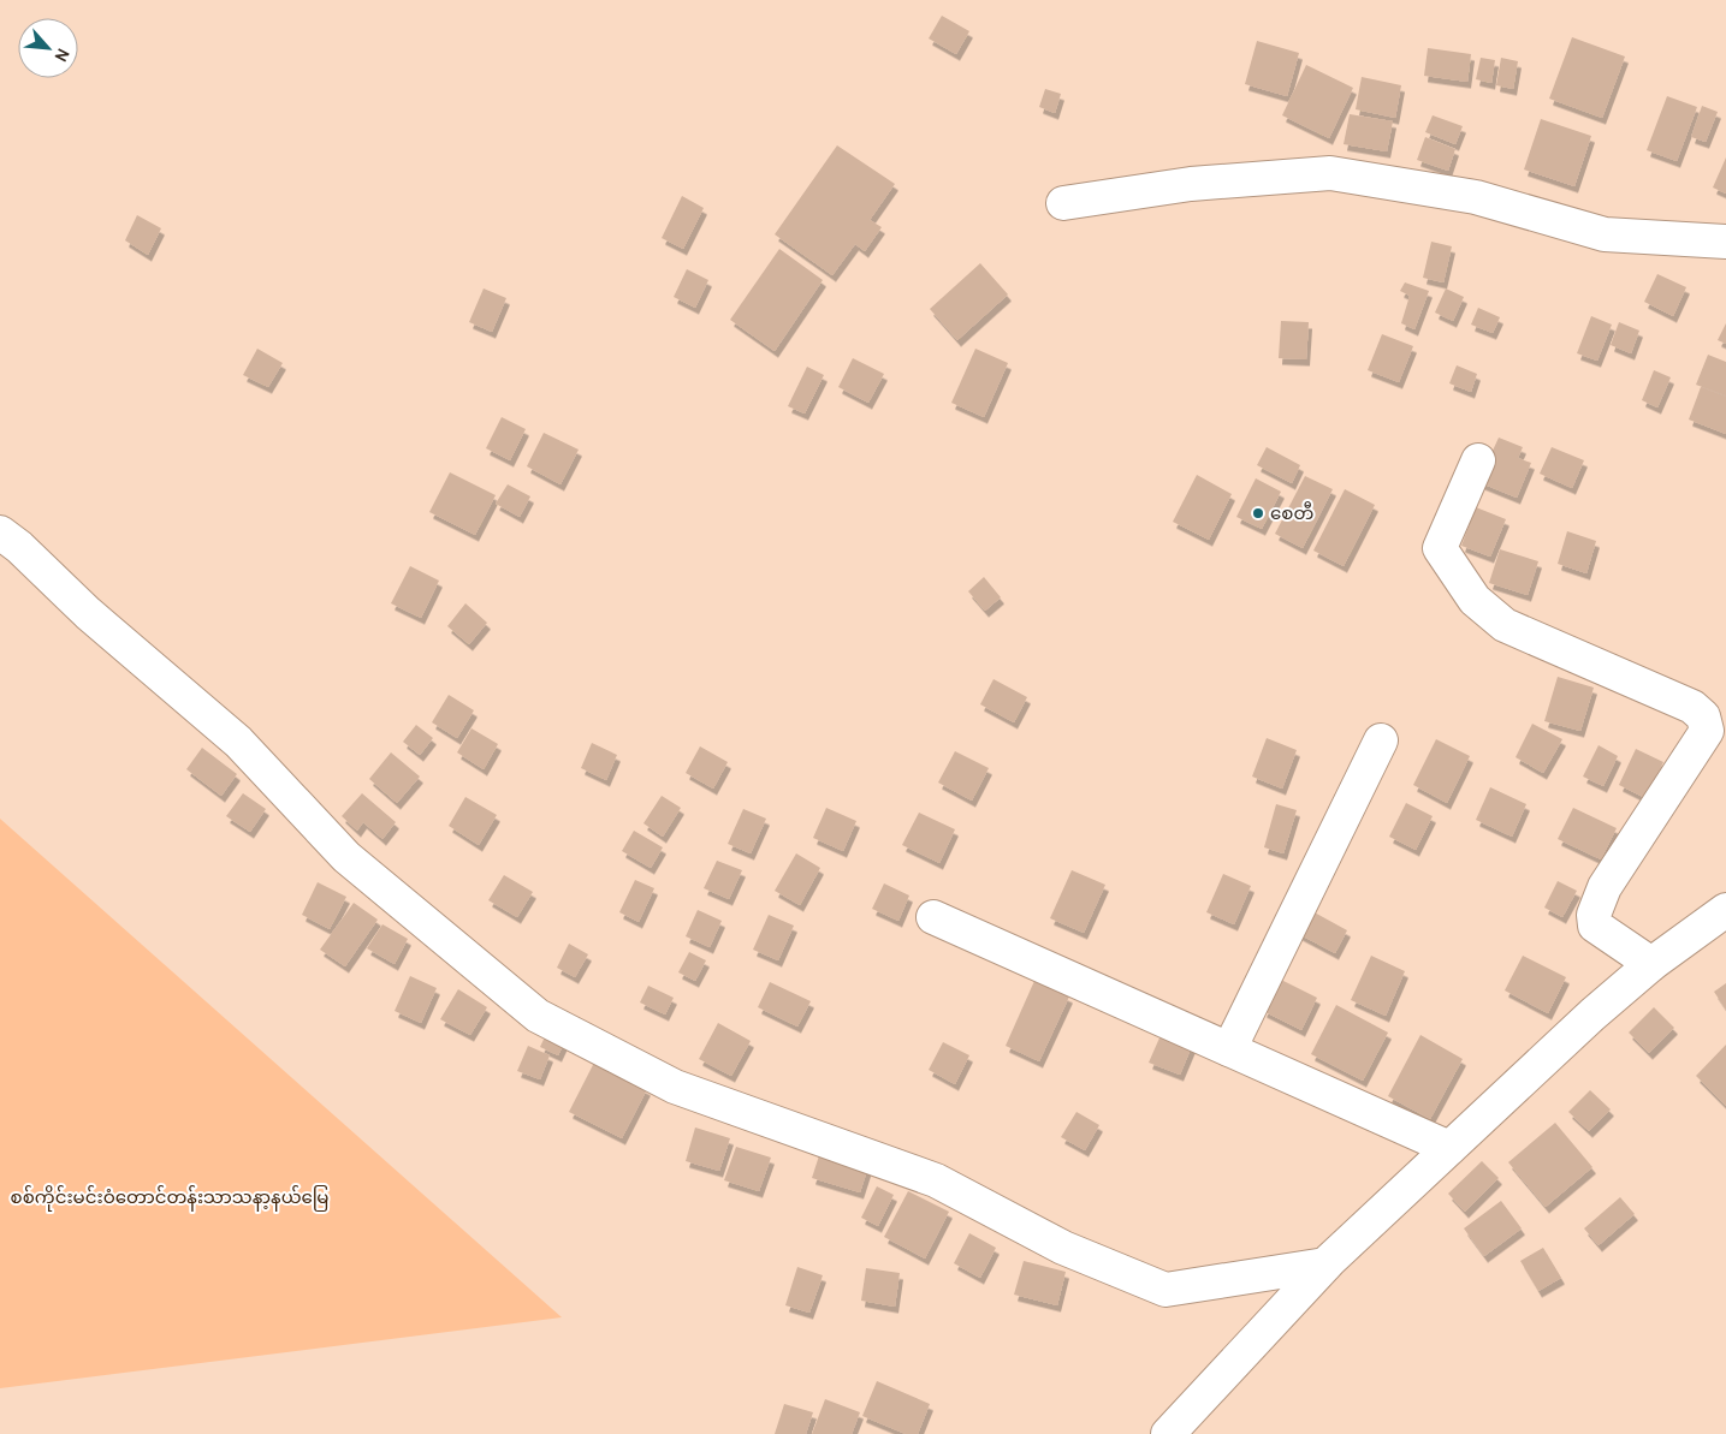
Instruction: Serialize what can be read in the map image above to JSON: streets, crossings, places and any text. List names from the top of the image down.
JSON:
{
  "parks": ["စစ်ကိုင်းမင်းဝံတောင်တန်းသာသနာ့နယ်မြေ"],
  "places": ["စေတီ"],
  "north": "bottom right"
}
